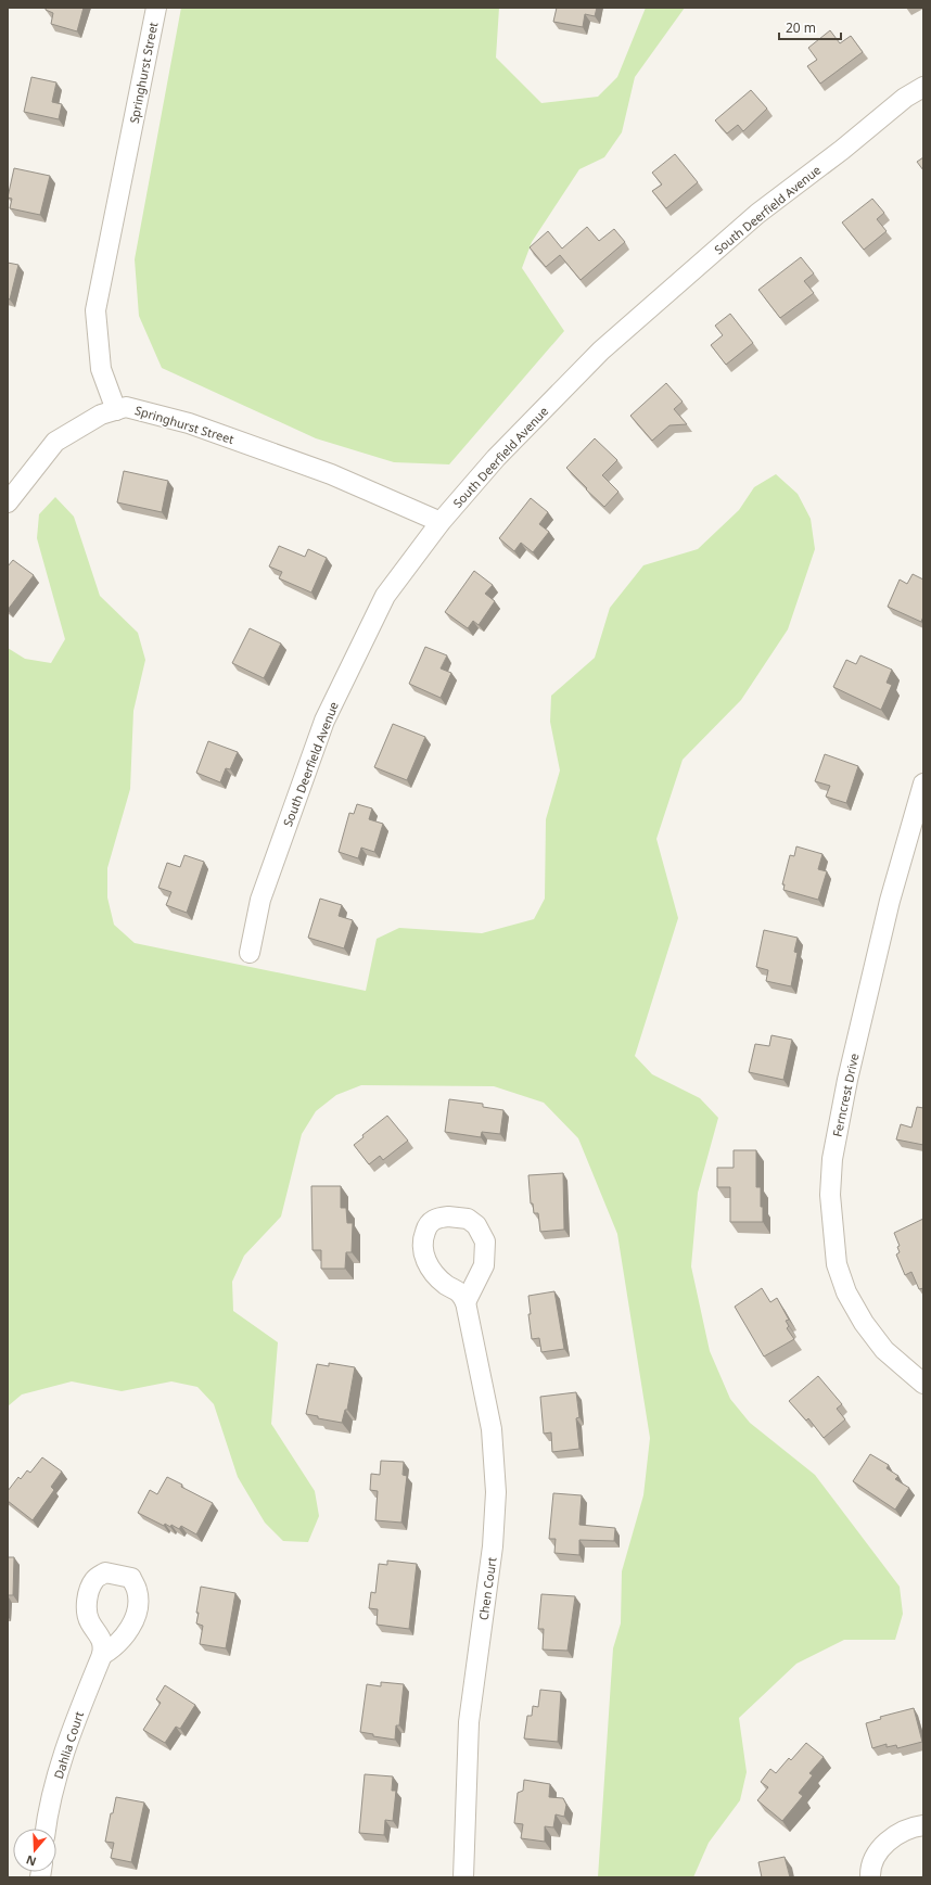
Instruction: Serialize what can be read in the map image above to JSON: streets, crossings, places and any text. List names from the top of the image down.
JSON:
{
  "streets": {
    "street": [
      "Springhurst Street",
      "South Deerfield Avenue",
      "Ferncrest Drive",
      "Chen Court",
      "Dahlia Court"
    ]
  },
  "crossings": [
    ["Springhurst Street", "South Deerfield Avenue"]
  ],
  "scale_bar": "20 m",
  "north": "bottom"
}
